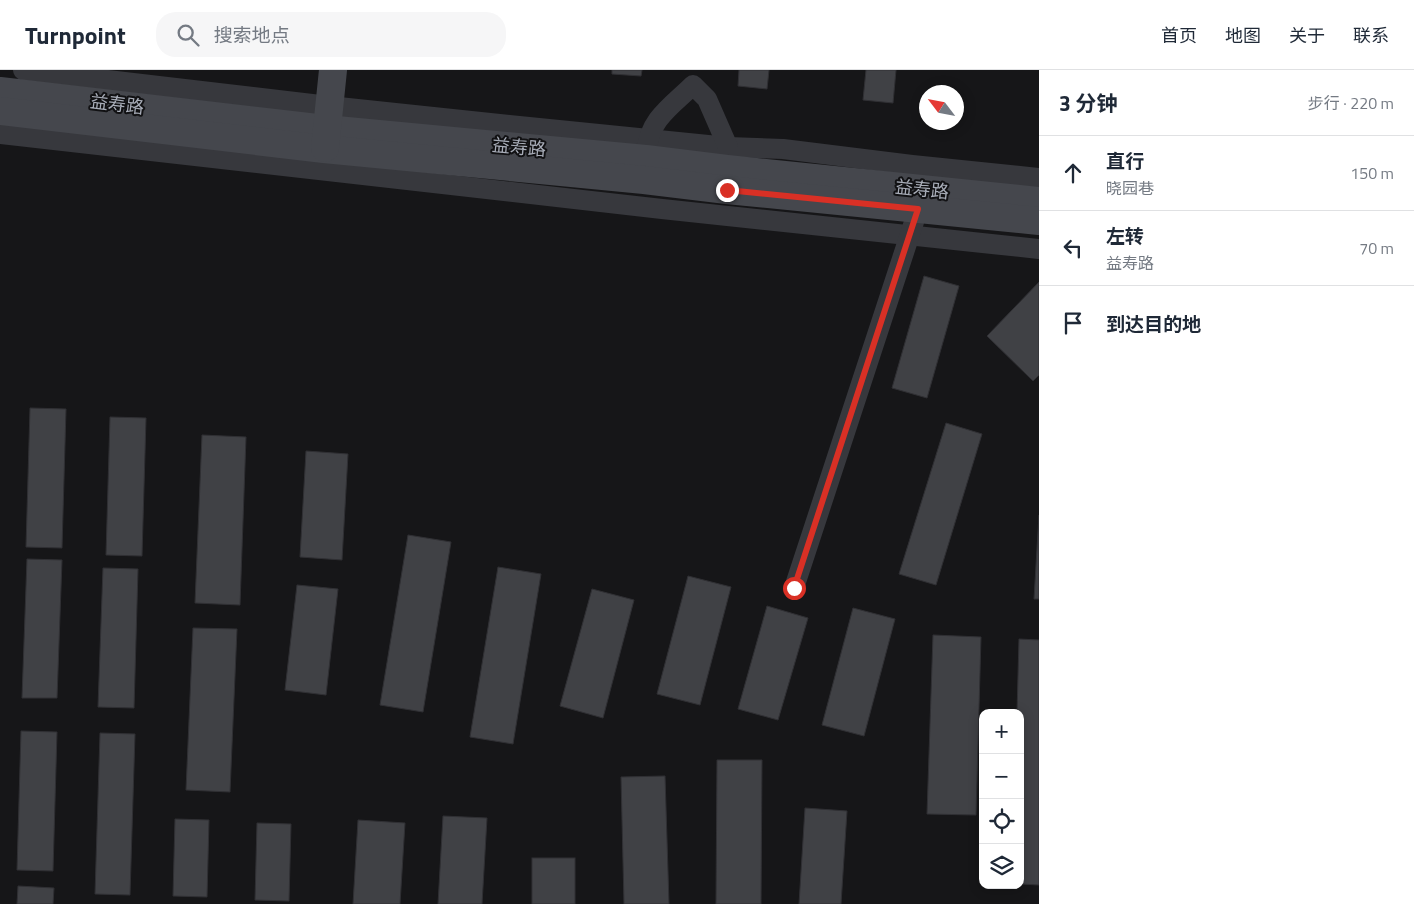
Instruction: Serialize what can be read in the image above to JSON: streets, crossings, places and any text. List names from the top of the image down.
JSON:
{
  "streets": {
    "main road": ["益寿路"]
  },
  "north": "top left",
  "page": {
    "header": "Turnpoint",
    "search": "搜索地点",
    "nav": [
      "首页",
      "地图",
      "关于",
      "联系"
    ],
    "heading": ["3 分钟", "步行 · 220 m"],
    "list": [
      ["直行", "晓园巷", "150 m"],
      ["左转", "益寿路", "70 m"],
      "到达目的地"
    ],
    "map_buttons": ["+", "−"]
  }
}
